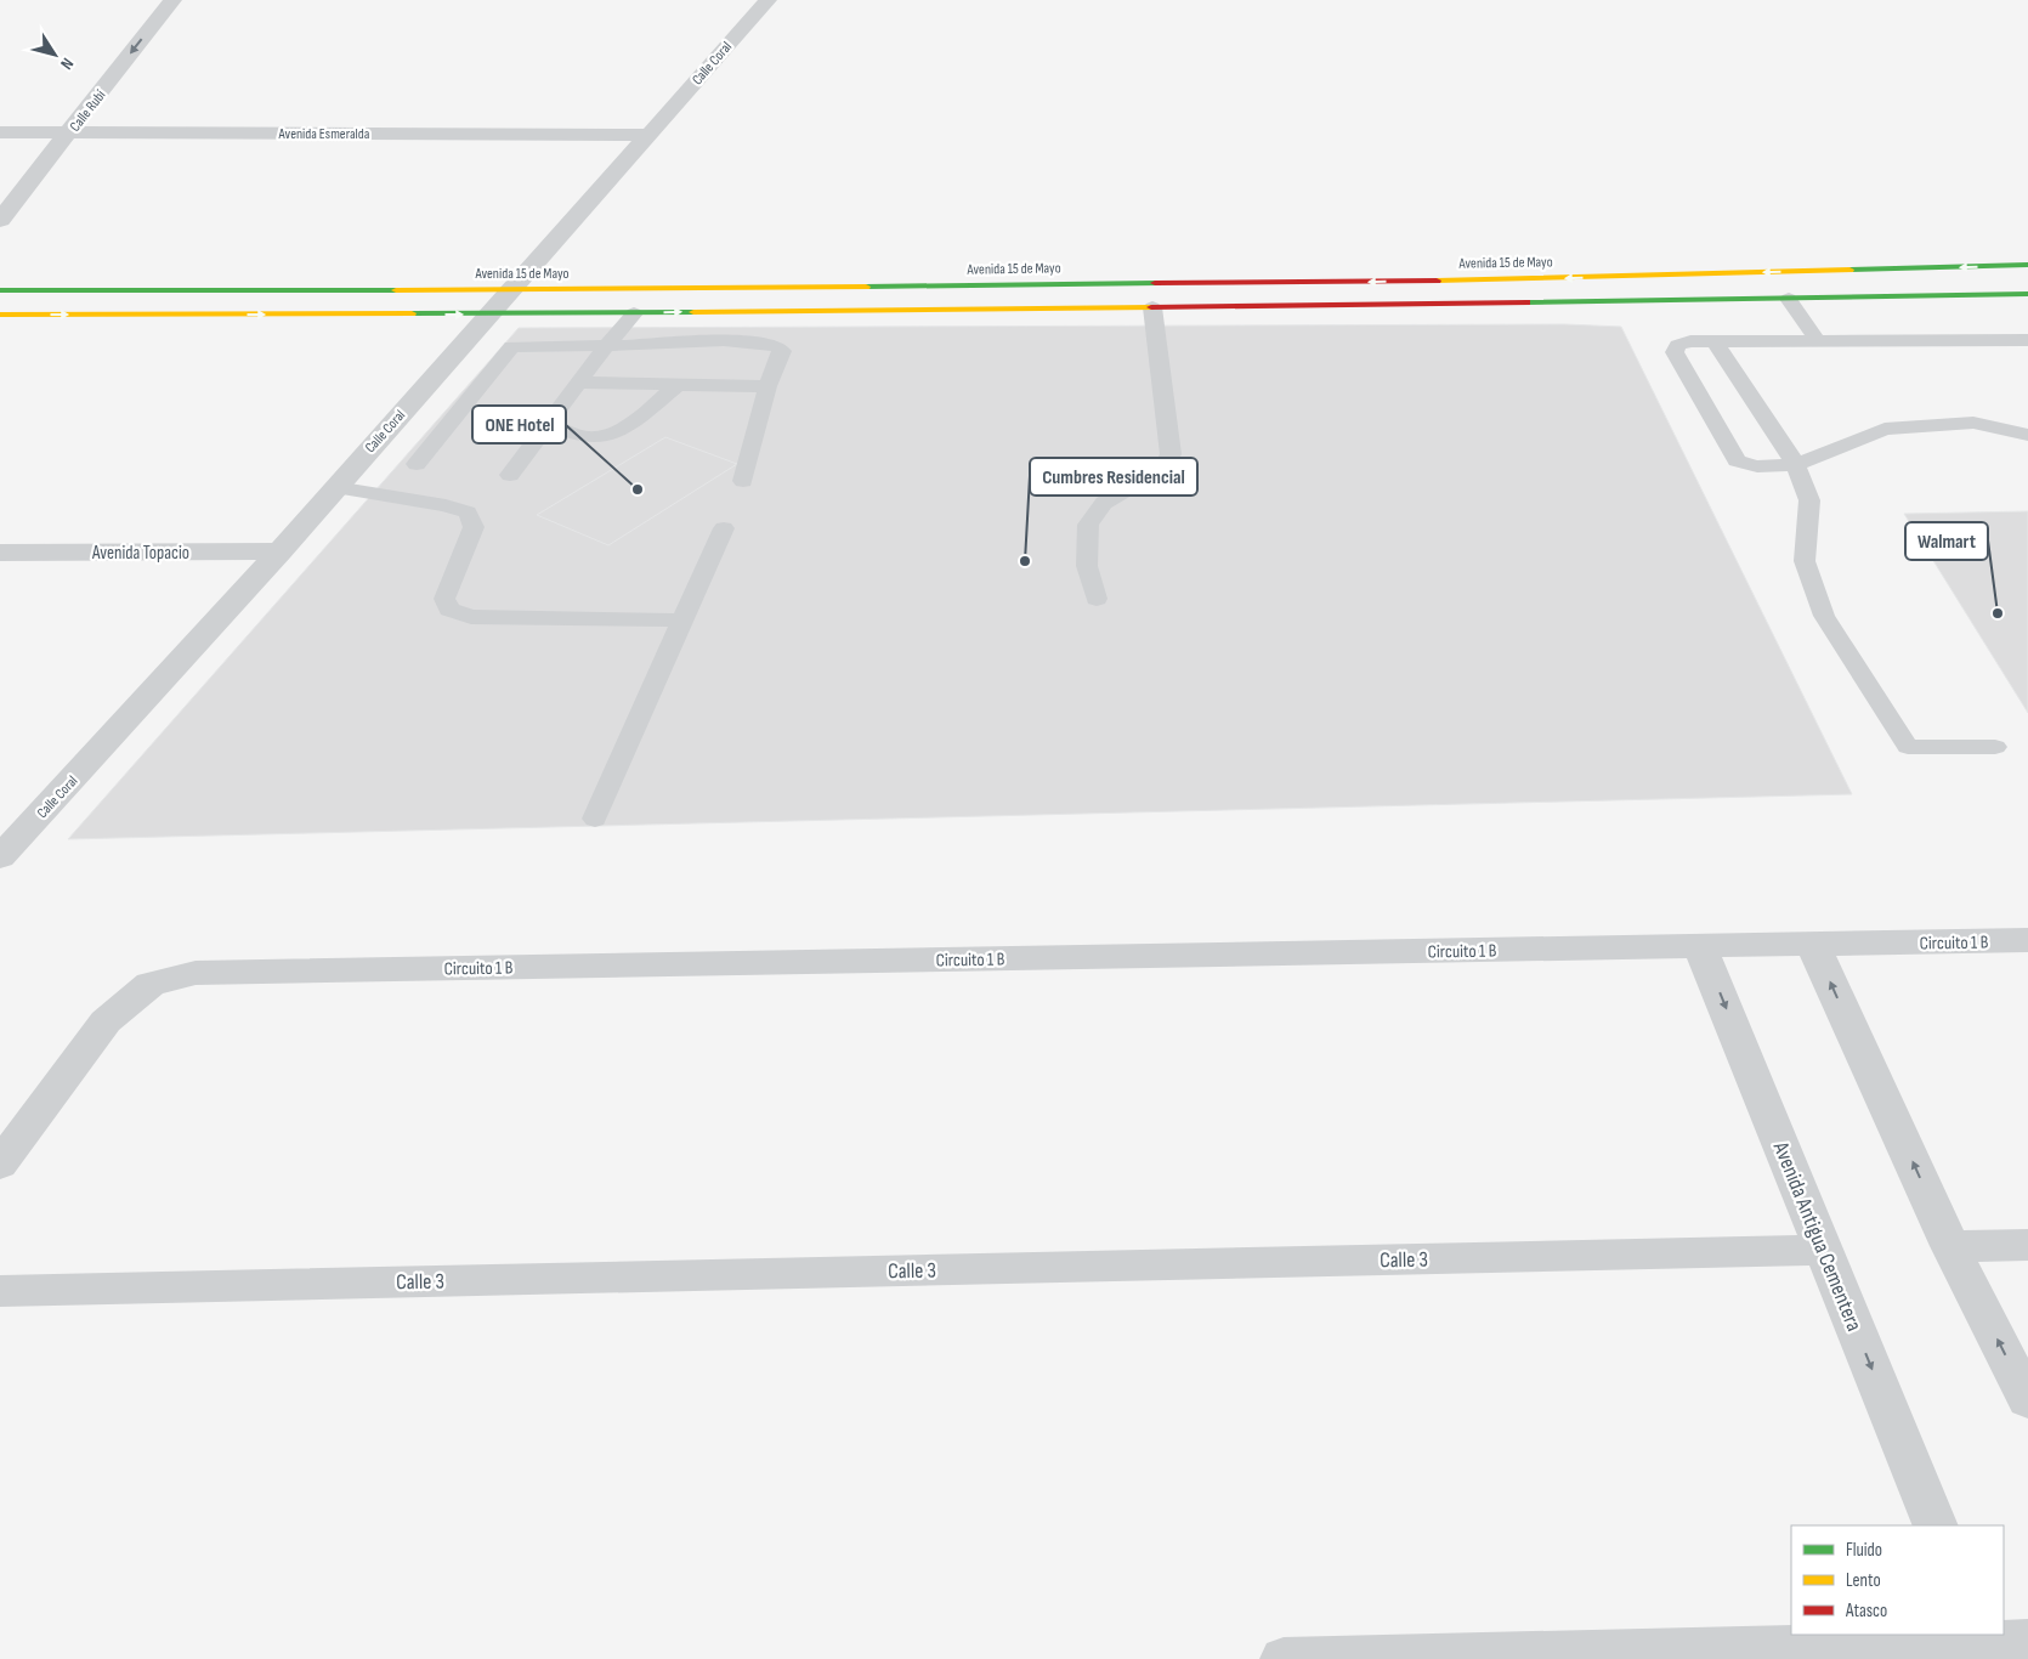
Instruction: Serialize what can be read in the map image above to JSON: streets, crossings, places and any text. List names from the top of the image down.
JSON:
{
  "streets": {
    "main road": ["Avenida 15 de Mayo"],
    "street": [
      "Calle Coral",
      "Calle Rubí",
      "Avenida Esmeralda",
      "Avenida Topacio",
      "Circuito 1 B",
      "Avenida Antigua Cementera",
      "Calle 3"
    ]
  },
  "crossings": [
    ["Calle Coral", "Avenida Esmeralda"],
    ["Calle Coral", "Avenida 15 de Mayo"],
    ["Calle Coral", "Avenida Topacio"],
    ["Calle Rubí", "Avenida Esmeralda"],
    ["Circuito 1 B", "Avenida Antigua Cementera"],
    ["Avenida Antigua Cementera", "Calle 3"]
  ],
  "one_way": ["Calle Rubí"],
  "places": ["ONE Hotel", "Cumbres Residencial", "Walmart"],
  "legend": ["Fluido", "Lento", "Atasco"],
  "north": "bottom right"
}
